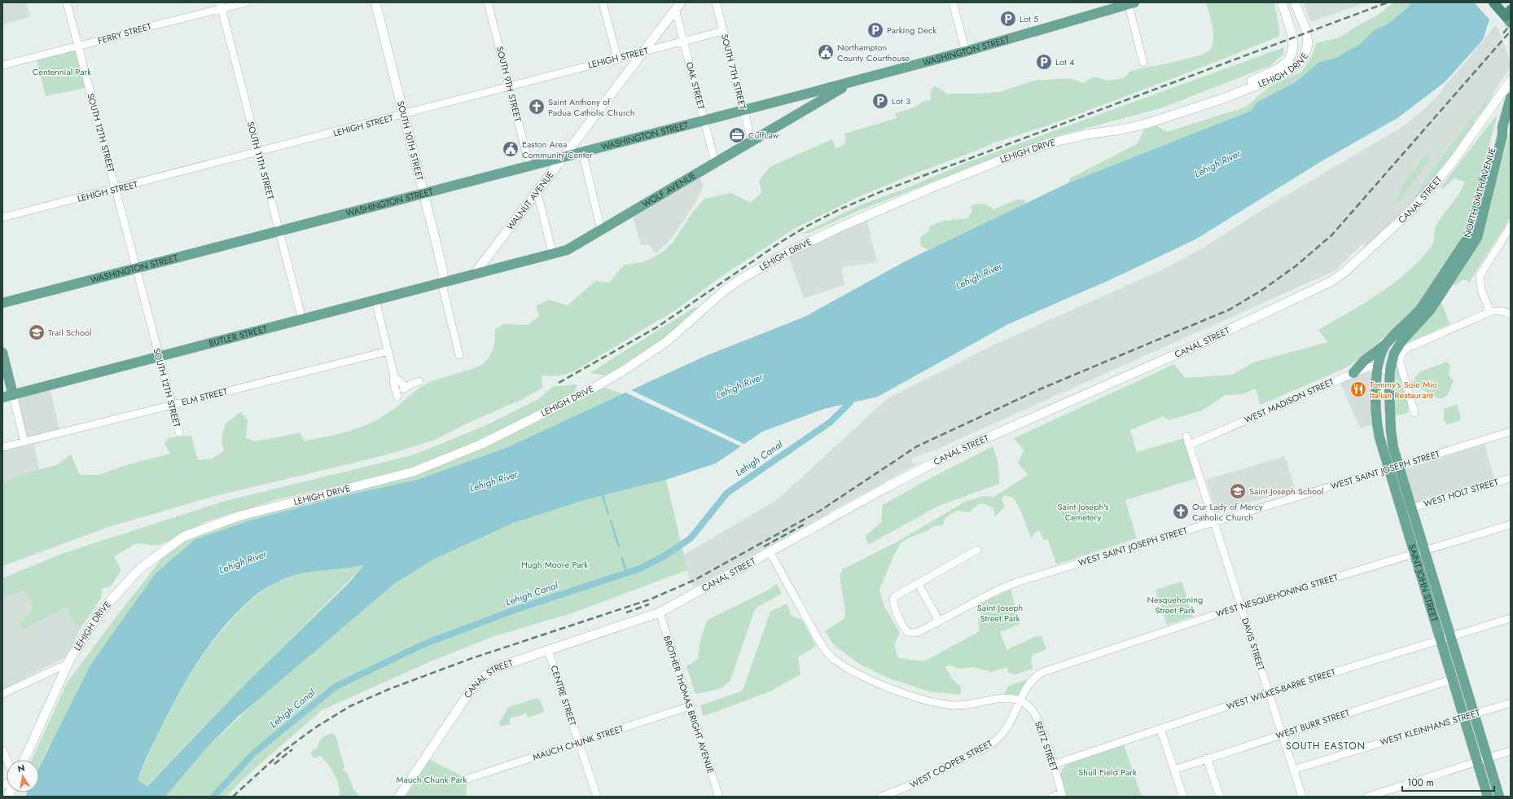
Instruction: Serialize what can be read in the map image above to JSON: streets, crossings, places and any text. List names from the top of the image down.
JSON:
{
  "streets": {
    "main road": [
      "WASHINGTON STREET",
      "WOLF AVENUE",
      "NORTH SMITH AVENUE",
      "BUTLER STREET",
      "SAINT JOHN STREET"
    ],
    "street": [
      "FERRY STREET",
      "LEHIGH STREET",
      "LEHIGH DRIVE",
      "SOUTH 7TH STREET",
      "SOUTH 9TH STREET",
      "OAK STREET",
      "SOUTH 12TH STREET",
      "SOUTH 10TH STREET",
      "SOUTH 11TH STREET",
      "CANAL STREET",
      "WALNUT AVENUE",
      "ELM STREET",
      "WEST MADISON STREET",
      "WEST SAINT JOSEPH STREET",
      "WEST HOLT STREET",
      "WEST NESQUEHONING STREET",
      "DAVIS STREET",
      "WEST WILKES-BARRE STREET",
      "CENTRE STREET",
      "BROTHER THOMAS BRIGHT AVENUE",
      "WEST BURR STREET",
      "WEST KLEINHANS STREET",
      "MAUCH CHUNK STREET",
      "SEITZ STREET",
      "WEST COOPER STREET"
    ]
  },
  "crossings": [
    ["FERRY STREET", "SOUTH 12TH STREET"],
    ["FERRY STREET", "SOUTH 11TH STREET"],
    ["WASHINGTON STREET", "SOUTH 7TH STREET"],
    ["WASHINGTON STREET", "SOUTH 9TH STREET"],
    ["WASHINGTON STREET", "OAK STREET"],
    ["WASHINGTON STREET", "SOUTH 12TH STREET"],
    ["WASHINGTON STREET", "SOUTH 10TH STREET"],
    ["WASHINGTON STREET", "SOUTH 11TH STREET"],
    ["WASHINGTON STREET", "WOLF AVENUE"],
    ["WASHINGTON STREET", "WALNUT AVENUE"],
    ["LEHIGH STREET", "SOUTH 7TH STREET"],
    ["LEHIGH STREET", "SOUTH 9TH STREET"],
    ["LEHIGH STREET", "OAK STREET"],
    ["LEHIGH STREET", "SOUTH 12TH STREET"],
    ["LEHIGH STREET", "SOUTH 10TH STREET"],
    ["LEHIGH STREET", "SOUTH 11TH STREET"],
    ["LEHIGH STREET", "WALNUT AVENUE"],
    ["SOUTH 7TH STREET", "WOLF AVENUE"],
    ["OAK STREET", "WOLF AVENUE"],
    ["OAK STREET", "WALNUT AVENUE"],
    ["SOUTH 12TH STREET", "BUTLER STREET"],
    ["SOUTH 12TH STREET", "ELM STREET"],
    ["SOUTH 10TH STREET", "BUTLER STREET"],
    ["SOUTH 11TH STREET", "BUTLER STREET"],
    ["WOLF AVENUE", "WALNUT AVENUE"],
    ["WOLF AVENUE", "BUTLER STREET"],
    ["NORTH SMITH AVENUE", "WEST MADISON STREET"],
    ["NORTH SMITH AVENUE", "SAINT JOHN STREET"],
    ["CANAL STREET", "CENTRE STREET"],
    ["CANAL STREET", "BROTHER THOMAS BRIGHT AVENUE"],
    ["WALNUT AVENUE", "BUTLER STREET"],
    ["WEST MADISON STREET", "SAINT JOHN STREET"],
    ["WEST MADISON STREET", "DAVIS STREET"],
    ["WEST SAINT JOSEPH STREET", "SAINT JOHN STREET"],
    ["WEST SAINT JOSEPH STREET", "DAVIS STREET"],
    ["WEST HOLT STREET", "SAINT JOHN STREET"],
    ["SAINT JOHN STREET", "WEST NESQUEHONING STREET"],
    ["SAINT JOHN STREET", "WEST WILKES-BARRE STREET"],
    ["SAINT JOHN STREET", "WEST BURR STREET"],
    ["SAINT JOHN STREET", "WEST KLEINHANS STREET"],
    ["WEST NESQUEHONING STREET", "DAVIS STREET"],
    ["WEST NESQUEHONING STREET", "SEITZ STREET"],
    ["WEST NESQUEHONING STREET", "WEST COOPER STREET"],
    ["DAVIS STREET", "WEST WILKES-BARRE STREET"],
    ["DAVIS STREET", "WEST BURR STREET"],
    ["DAVIS STREET", "WEST KLEINHANS STREET"],
    ["WEST WILKES-BARRE STREET", "SEITZ STREET"],
    ["CENTRE STREET", "MAUCH CHUNK STREET"],
    ["BROTHER THOMAS BRIGHT AVENUE", "MAUCH CHUNK STREET"],
    ["SEITZ STREET", "WEST COOPER STREET"]
  ],
  "districts": ["SOUTH EASTON"],
  "water": ["Lehigh River", "Lehigh Canal"],
  "parks": [
    "Centennial Park",
    "Saint Joseph's Cemetery",
    "Hugh Moore Park",
    "Nesquehoning Street Park",
    "Saint Joseph Street Park",
    "Shull Field Park",
    "Mauch Chunk Park"
  ],
  "places": {
    "parking": [
      "Lot 5",
      "Parking Deck",
      "Lot 4",
      "Lot 3"
    ],
    "public building": ["Northampton County Courthouse", "Easton Area Community Center"],
    "church": ["Saint Anthony of Padua Catholic Church", "Our Lady of Mercy Catholic Church"],
    "office": ["CuffLaw"],
    "school or university": ["Trail School", "Saint Joseph School"],
    "restaurant": ["Tommy's Sole Mio Italian Restaurant"]
  },
  "scale_bar": "100 m",
  "north": "top"
}
